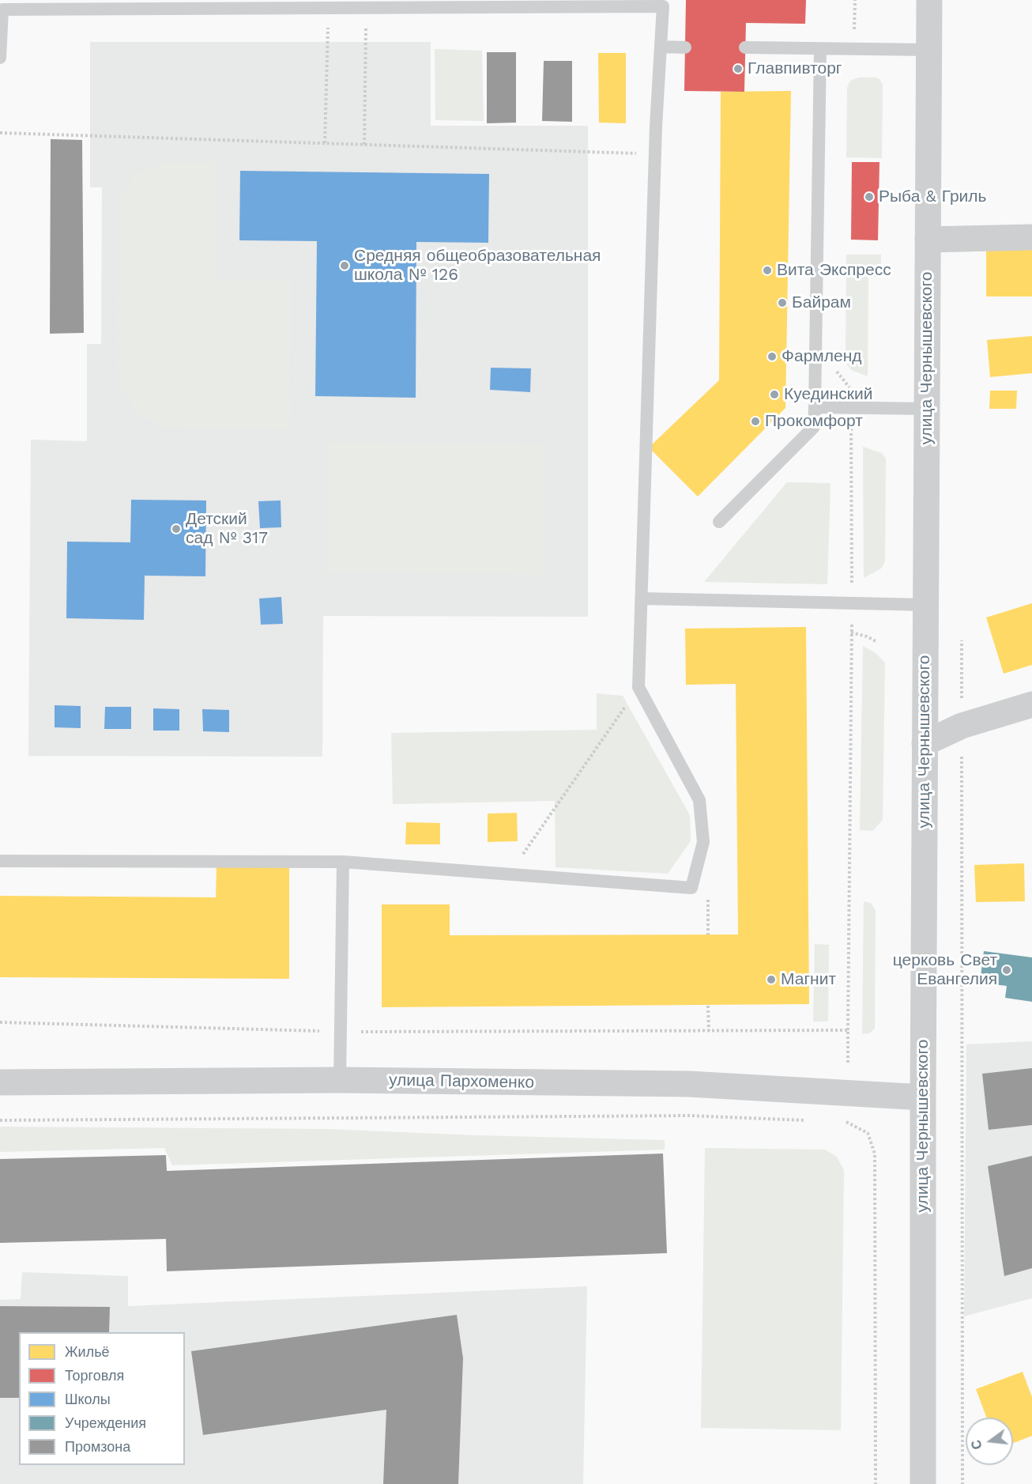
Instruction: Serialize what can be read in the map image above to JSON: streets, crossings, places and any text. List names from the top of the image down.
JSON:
{
  "streets": {
    "street": ["улица Чернышевского", "улица Пархоменко"]
  },
  "crossings": [
    ["улица Чернышевского", "улица Пархоменко"]
  ],
  "places": [
    "Главпивторг",
    "Рыба & Гриль",
    "Средняя общеобразовательная школа № 126",
    "Вита Экспресс",
    "Байрам",
    "Фармленд",
    "Куединский",
    "Прокомфорт",
    "Детский сад № 317",
    "церковь Свет Евангелия",
    "Магнит"
  ],
  "legend": [
    "Жильё",
    "Торговля",
    "Школы",
    "Учреждения",
    "Промзона"
  ],
  "north": "left"
}
